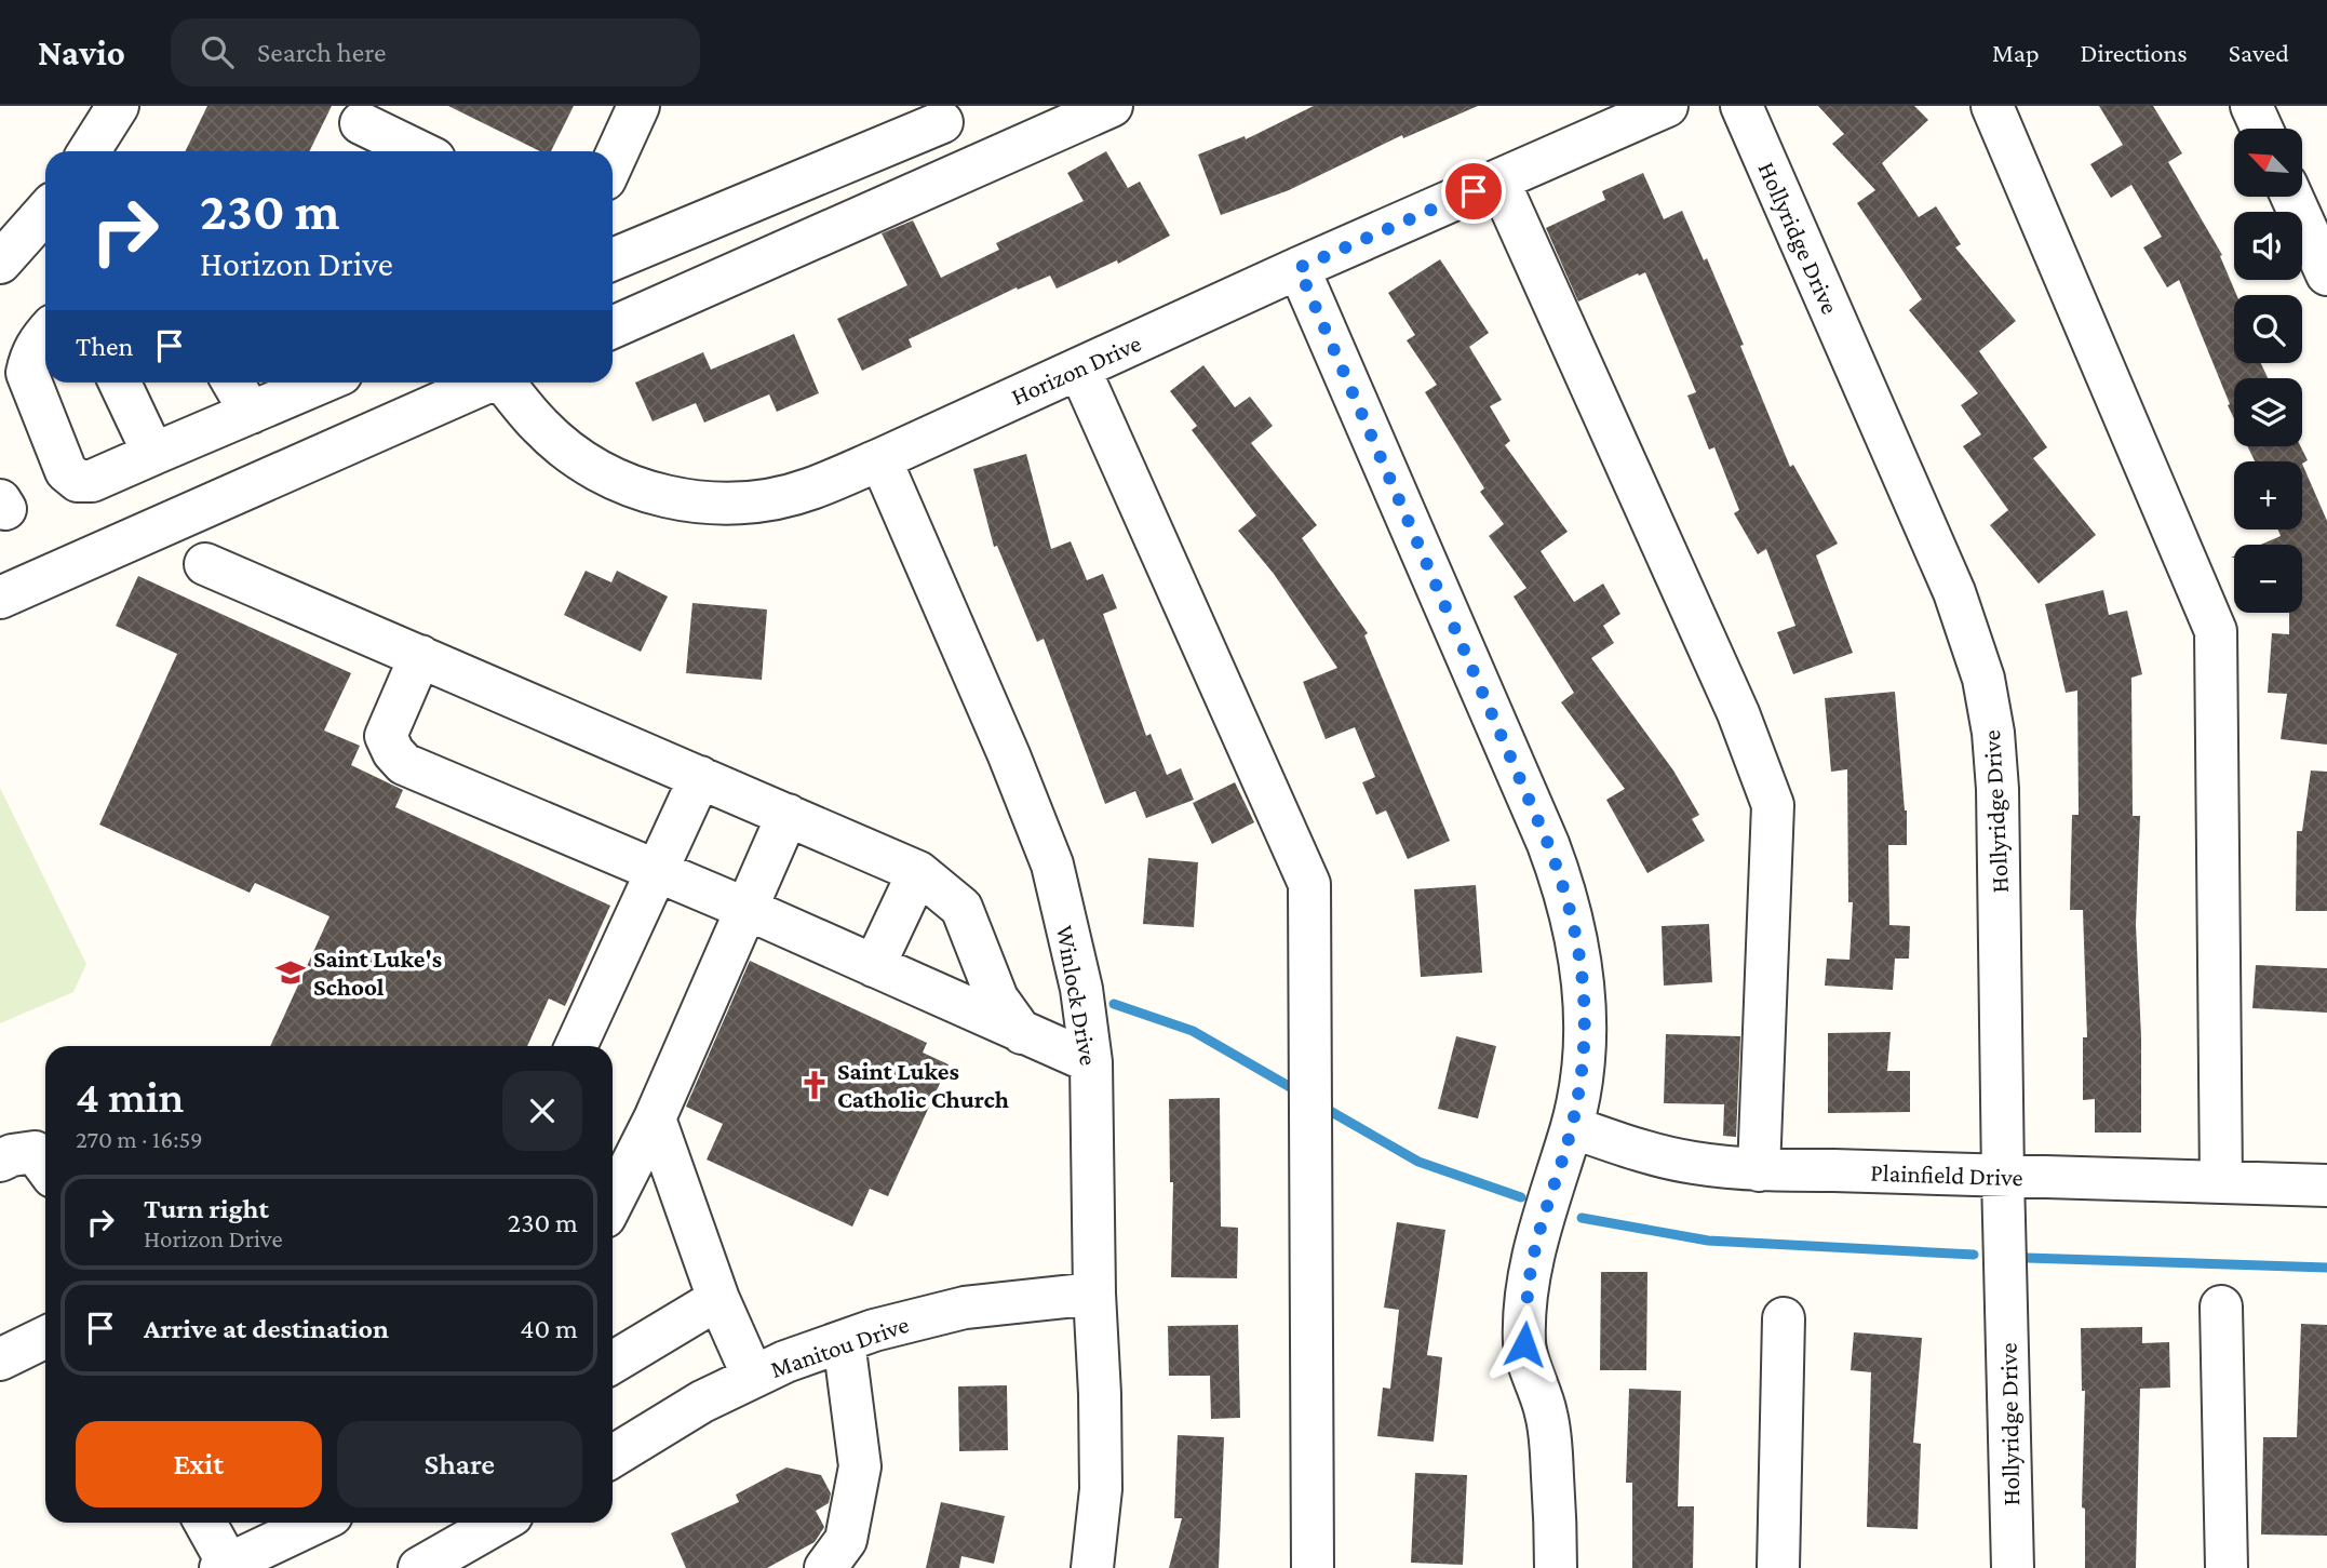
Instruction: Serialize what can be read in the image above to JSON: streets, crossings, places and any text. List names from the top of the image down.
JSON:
{
  "streets": {
    "street": [
      "Hollyridge Drive",
      "Horizon Drive",
      "Winlock Drive",
      "Plainfield Drive",
      "Manitou Drive"
    ]
  },
  "crossings": [
    ["Hollyridge Drive", "Plainfield Drive"],
    ["Horizon Drive", "Winlock Drive"],
    ["Winlock Drive", "Manitou Drive"]
  ],
  "places": {
    "school or university": ["Saint Luke's School"],
    "church": ["Saint Lukes Catholic Church"]
  },
  "north": "top left",
  "page": {
    "header": "Navio",
    "search": "Search here",
    "nav": ["Map", "Directions", "Saved"],
    "map_buttons": ["+", "−"],
    "turn": ["230 m", "Horizon Drive"],
    "then": "Then",
    "heading": ["4 min", "270 m · 16:59"],
    "list": [
      {
        "name": "Turn right",
        "note": "Horizon Drive",
        "value": "230 m"
      },
      {
        "name": "Arrive at destination",
        "value": "40 m"
      }
    ],
    "buttons": ["Exit", "Share"]
  }
}
